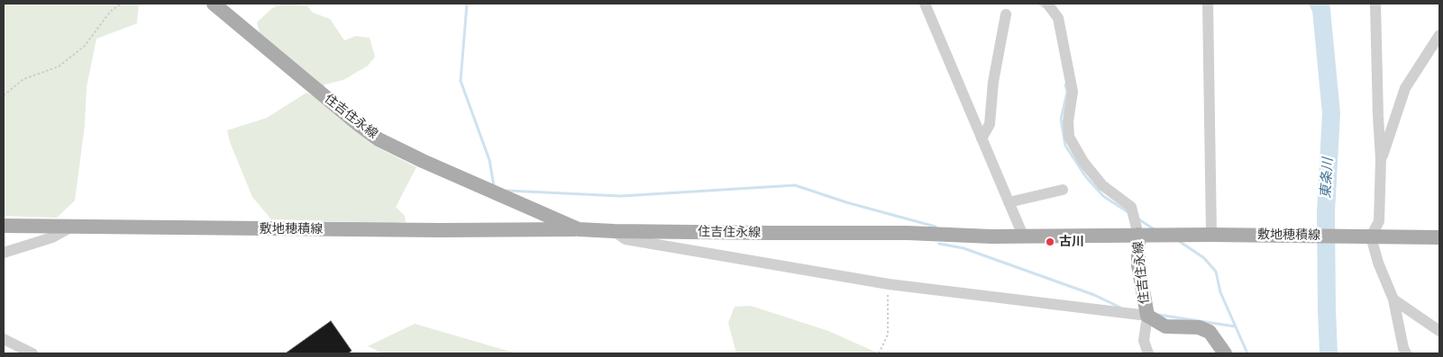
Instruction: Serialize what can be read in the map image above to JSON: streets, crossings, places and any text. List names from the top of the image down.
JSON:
{
  "streets": {
    "main road": ["住吉住永線", "敷地穂積線"]
  },
  "crossings": [
    ["住吉住永線", "敷地穂積線"]
  ],
  "water": ["東条川"],
  "places": ["古川"]
}
